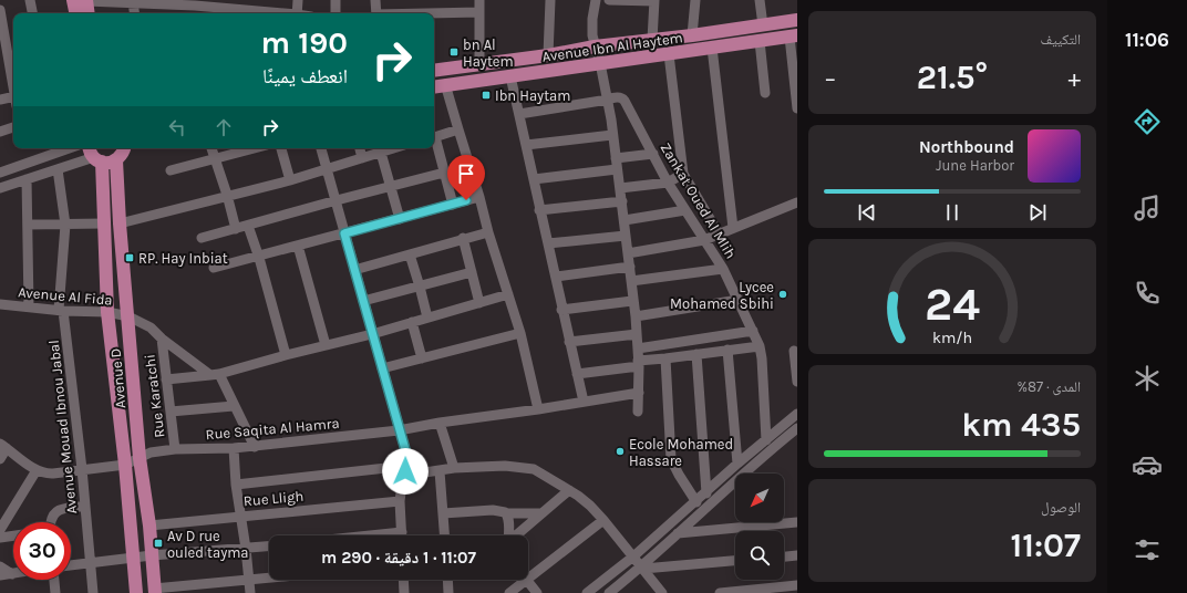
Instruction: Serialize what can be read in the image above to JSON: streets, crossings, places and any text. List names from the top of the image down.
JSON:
{
  "streets": {
    "main road": ["Avenue Ibn Al Haytem", "Avenue D"],
    "street": [
      "Zankat Oued Al Mlih",
      "Avenue Al Fida",
      "Rue Karatchi",
      "Avenue Mouad Ibnou Jabal",
      "Rue Saqita Al Hamra",
      "Rue Lligh"
    ]
  },
  "crossings": [
    ["Avenue Al Fida", "Avenue D"],
    ["Avenue Al Fida", "Rue Karatchi"],
    ["Avenue Al Fida", "Avenue Mouad Ibnou Jabal"],
    ["Avenue D", "Rue Saqita Al Hamra"],
    ["Avenue D", "Rue Lligh"],
    ["Rue Karatchi", "Rue Saqita Al Hamra"],
    ["Avenue Mouad Ibnou Jabal", "Rue Saqita Al Hamra"]
  ],
  "places": {
    "transit": [
      "bn Al Haytem",
      "Ibn Haytam",
      "RP. Hay Inbiat",
      "Av D rue ouled tayma"
    ],
    "other": ["Lycee Mohamed Sbihi", "Ecole Mohamed Hassare"]
  },
  "north": "bottom left",
  "page": {
    "tabs": "11:06",
    "tile": [
      "التكييف",
      ["المدى · 87%", "435 km"],
      ["الوصول", "11:07"]
    ],
    "turn": ["190 m", "انعطف يمينًا"],
    "heat": ["−", "21.5°", "+"],
    "song": ["Northbound", "June Harbor"],
    "limit": "30",
    "trip": "11:07 · 1 دقيقة · 290 m",
    "gauge": ["24", "km/h"]
  }
}
